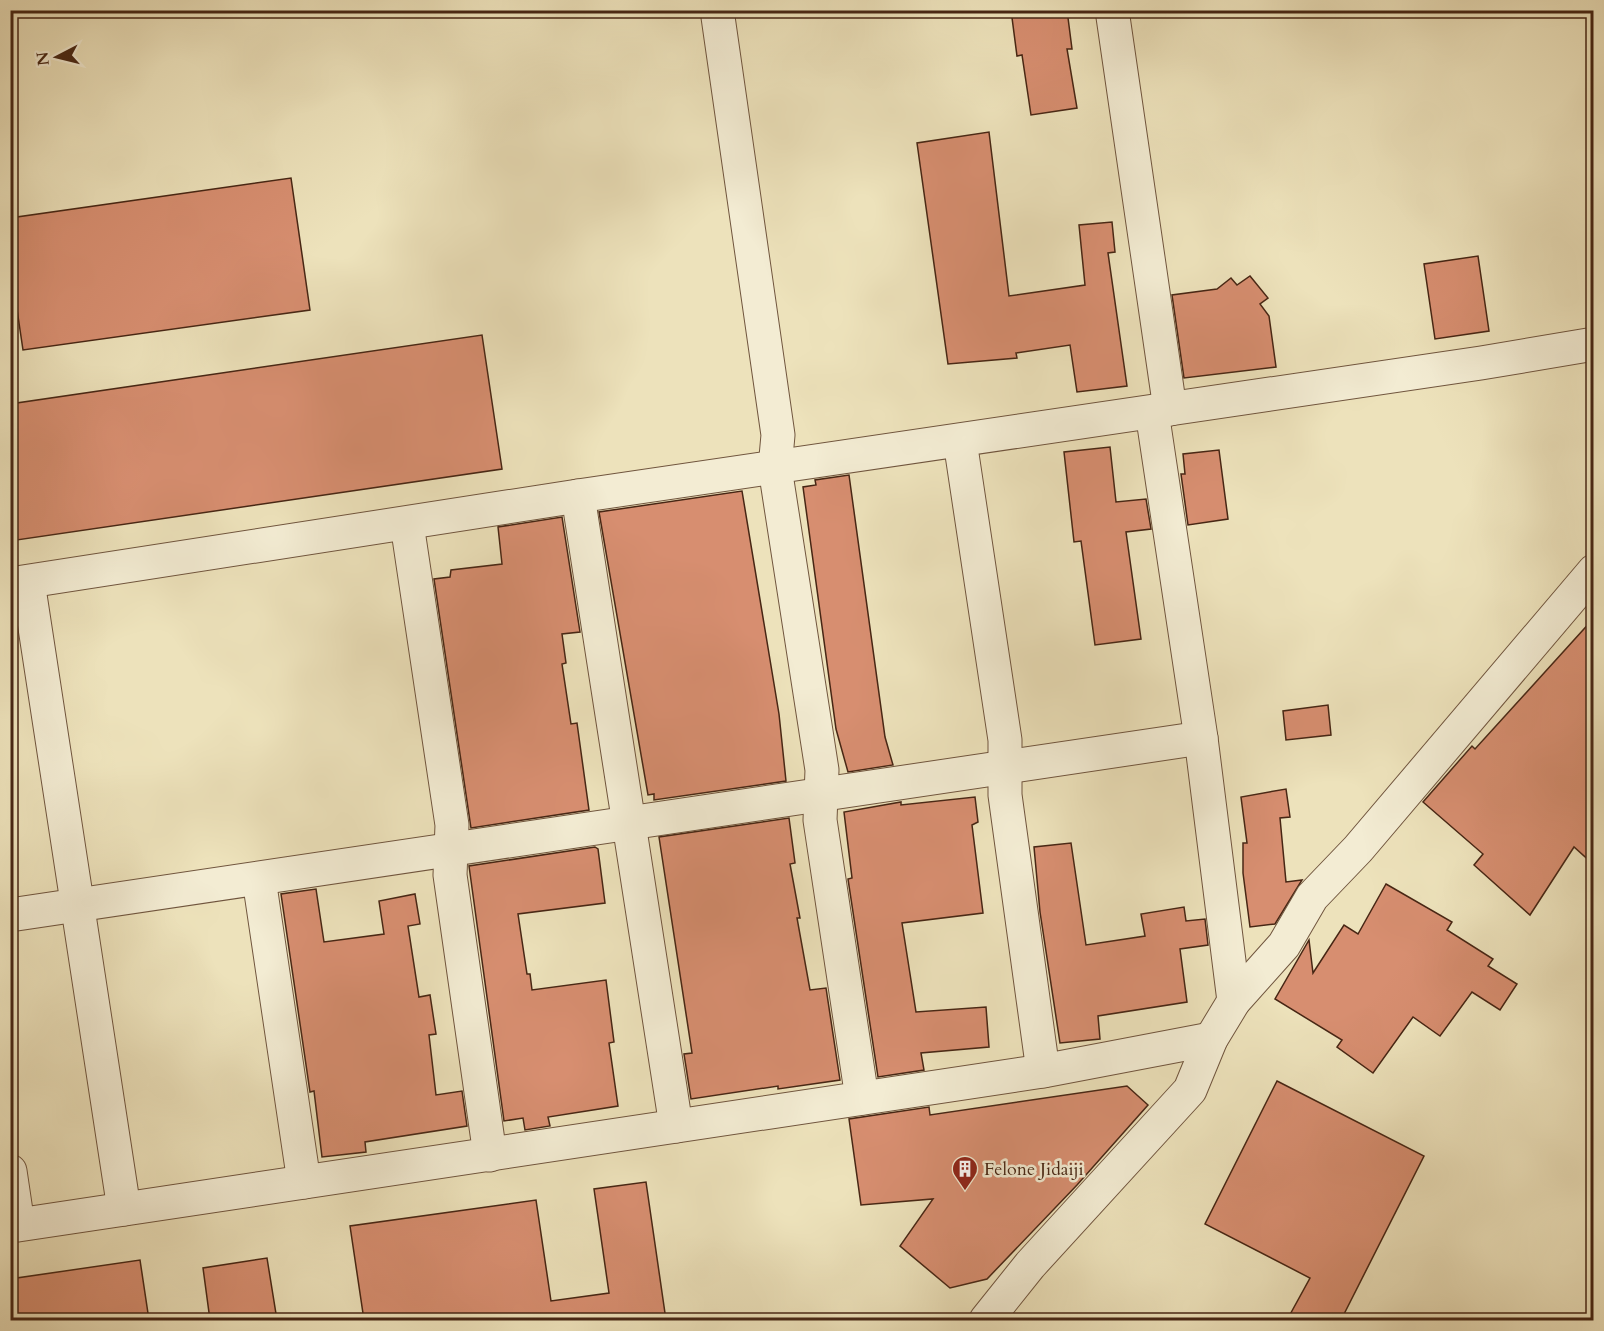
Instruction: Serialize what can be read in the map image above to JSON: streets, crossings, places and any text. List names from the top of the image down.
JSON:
{
  "places": {
    "building": ["Felone Jidaiji"]
  },
  "north": "left"
}
